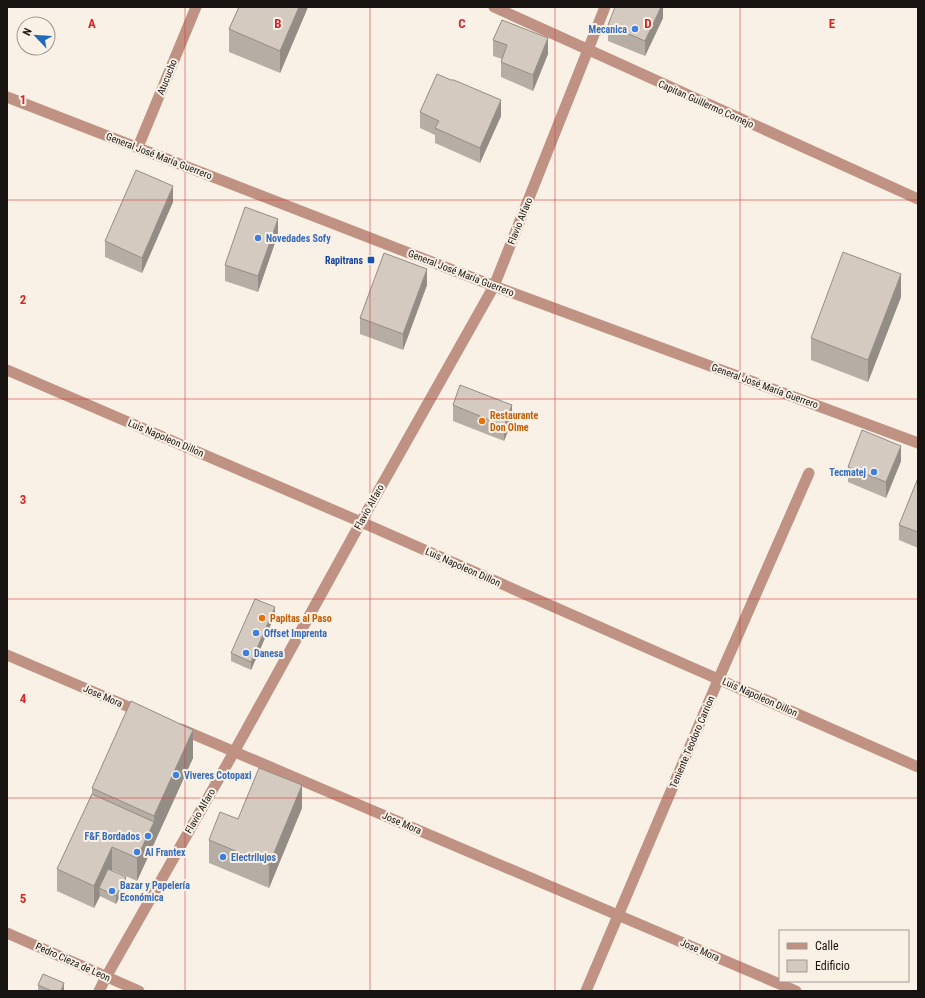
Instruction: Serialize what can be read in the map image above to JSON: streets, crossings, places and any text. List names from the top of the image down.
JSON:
{
  "streets": {
    "street": [
      "Atucucho",
      "Capitan Guillermo Cornejo",
      "General José María Guerrero",
      "Flavio Alfaro",
      "Luis Napoleon Dillon",
      "Jose Mora",
      "Teniente Teodoro Carrion",
      "Pedro Cieza de Leon"
    ]
  },
  "crossings": [
    ["Atucucho", "General José María Guerrero"],
    ["Capitan Guillermo Cornejo", "Flavio Alfaro"],
    ["General José María Guerrero", "Flavio Alfaro"],
    ["Flavio Alfaro", "Luis Napoleon Dillon"],
    ["Flavio Alfaro", "Jose Mora"],
    ["Flavio Alfaro", "Pedro Cieza de Leon"],
    ["Luis Napoleon Dillon", "Teniente Teodoro Carrion"],
    ["Jose Mora", "Teniente Teodoro Carrion"]
  ],
  "places": {
    "other": [
      "Mecanica",
      "Novedades Sofy",
      "Restaurante Don Olme",
      "Tecmatej",
      "Papitas al Paso",
      "Offset Imprenta",
      "Danesa",
      "Viveres Cotopaxi",
      "F&F Bordados",
      "Al Frantex",
      "Electrilujos",
      "Bazar y Papelería Económica"
    ],
    "transit": ["Rapitrans"]
  },
  "legend": ["Calle", "Edificio"],
  "north": "top left",
  "grid": {
    "columns": [
      "A",
      "B",
      "C",
      "D",
      "E"
    ],
    "rows": [
      "1",
      "2",
      "3",
      "4",
      "5"
    ]
  }
}
